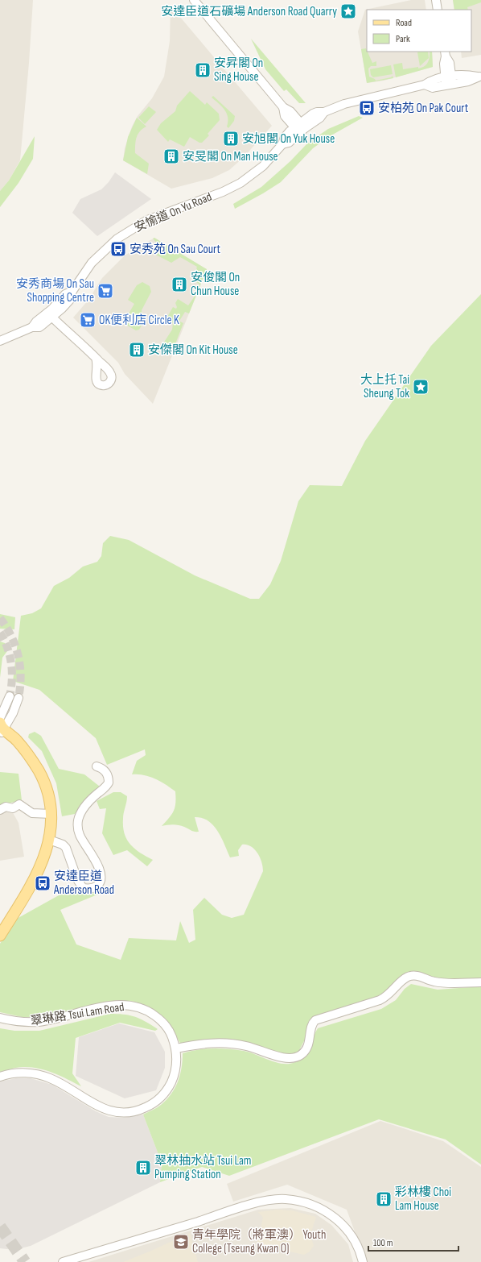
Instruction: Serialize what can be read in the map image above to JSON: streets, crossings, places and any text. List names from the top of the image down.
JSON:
{
  "streets": {
    "street": ["安愉道 On Yu Road", "翠琳路 Tsui Lam Road"]
  },
  "places": {
    "place": ["安達臣道石礦場 Anderson Road Quarry", "大上托 Tai Sheung Tok"],
    "building": [
      "安昇閣 On Sing House",
      "安旭閣 On Yuk House",
      "安旻閣 On Man House",
      "安俊閣 On Chun House",
      "安傑閣 On Kit House",
      "翠林抽水站 Tsui Lam Pumping Station",
      "彩林樓 Choi Lam House"
    ],
    "bus stop": ["安柏苑 On Pak Court", "安秀苑 On Sau Court", "安達臣道 Anderson Road"],
    "supermarket": ["安秀商場 On Sau Shopping Centre", "OK便利店 Circle K"],
    "school or university": ["青年學院（將軍澳） Youth College (Tseung Kwan O)"]
  },
  "legend": ["Road", "Park"],
  "scale_bar": "100 m"
}
